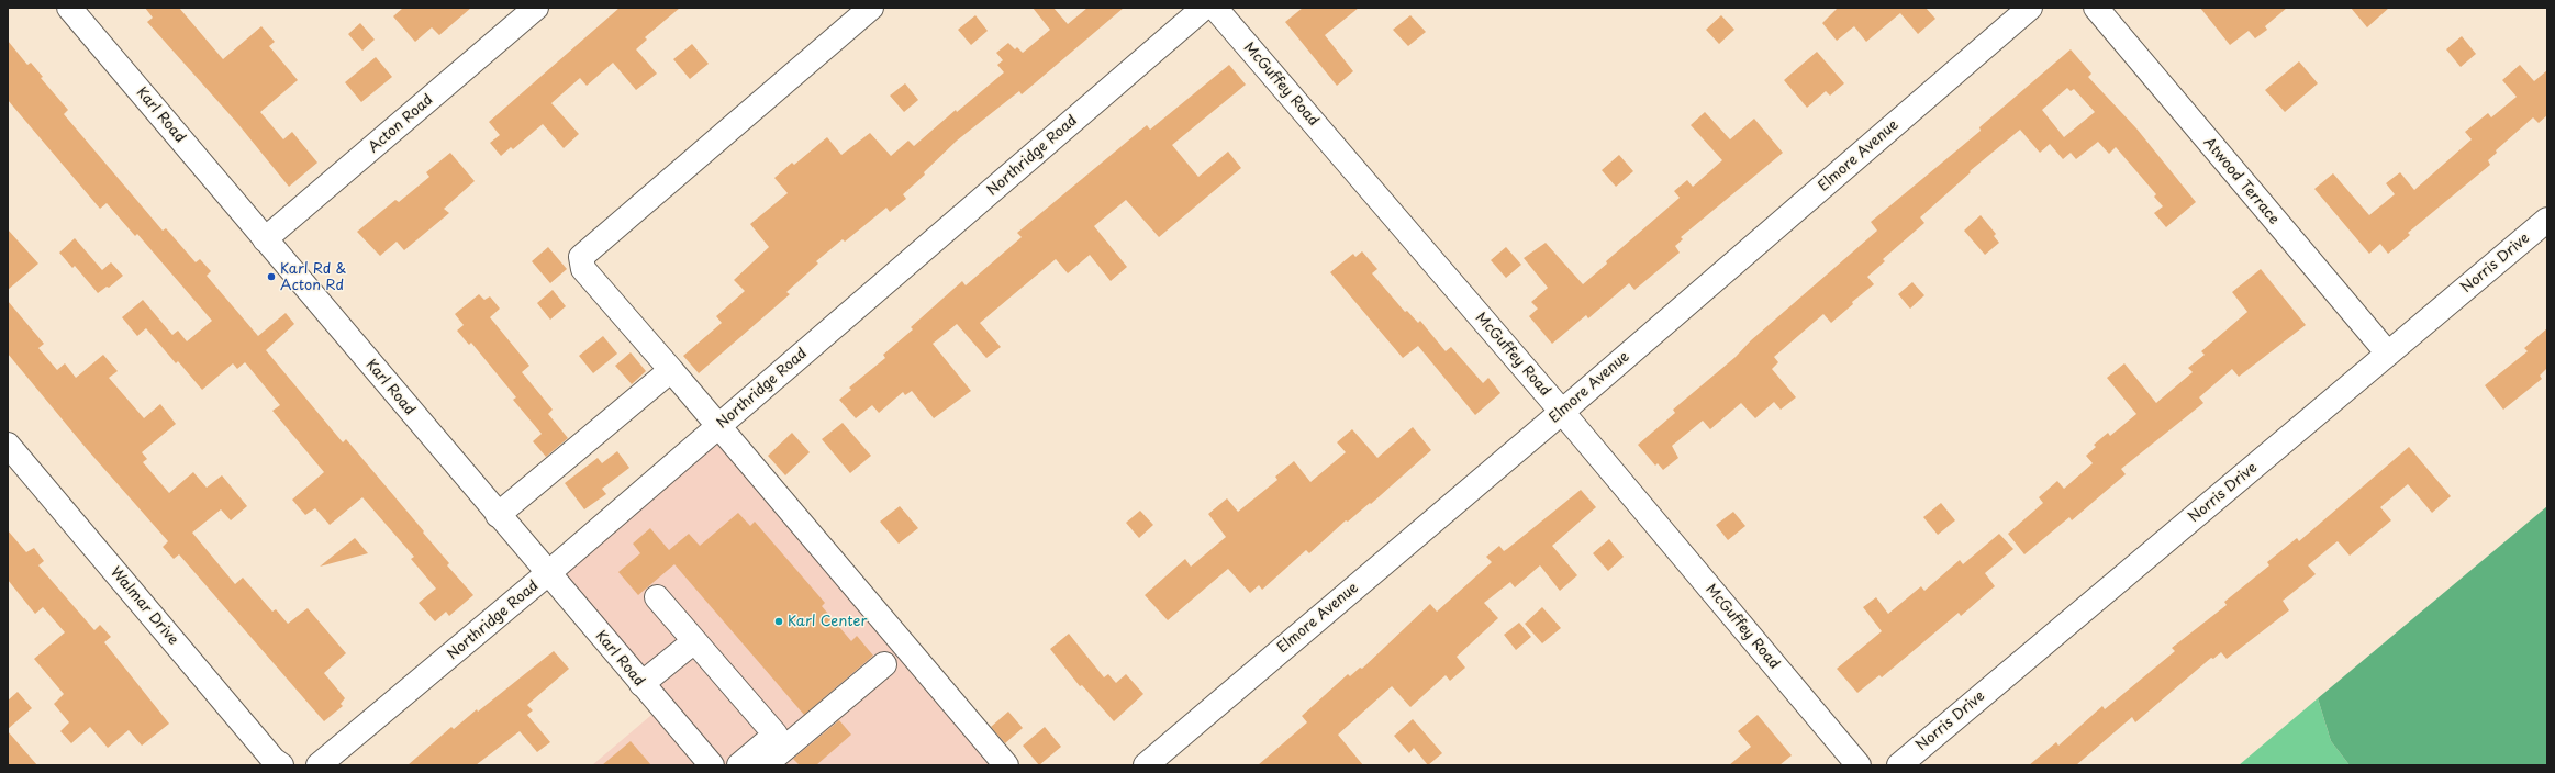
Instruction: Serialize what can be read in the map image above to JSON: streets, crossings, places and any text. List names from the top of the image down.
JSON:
{
  "streets": {
    "street": [
      "McGuffey Road",
      "Karl Road",
      "Acton Road",
      "Northridge Road",
      "Elmore Avenue",
      "Atwood Terrace",
      "Norris Drive",
      "Walmar Drive"
    ]
  },
  "crossings": [
    ["McGuffey Road", "Elmore Avenue"],
    ["Karl Road", "Acton Road"],
    ["Karl Road", "Northridge Road"],
    ["Atwood Terrace", "Norris Drive"]
  ],
  "places": ["Karl Rd & Acton Rd", "Karl Center"]
}
